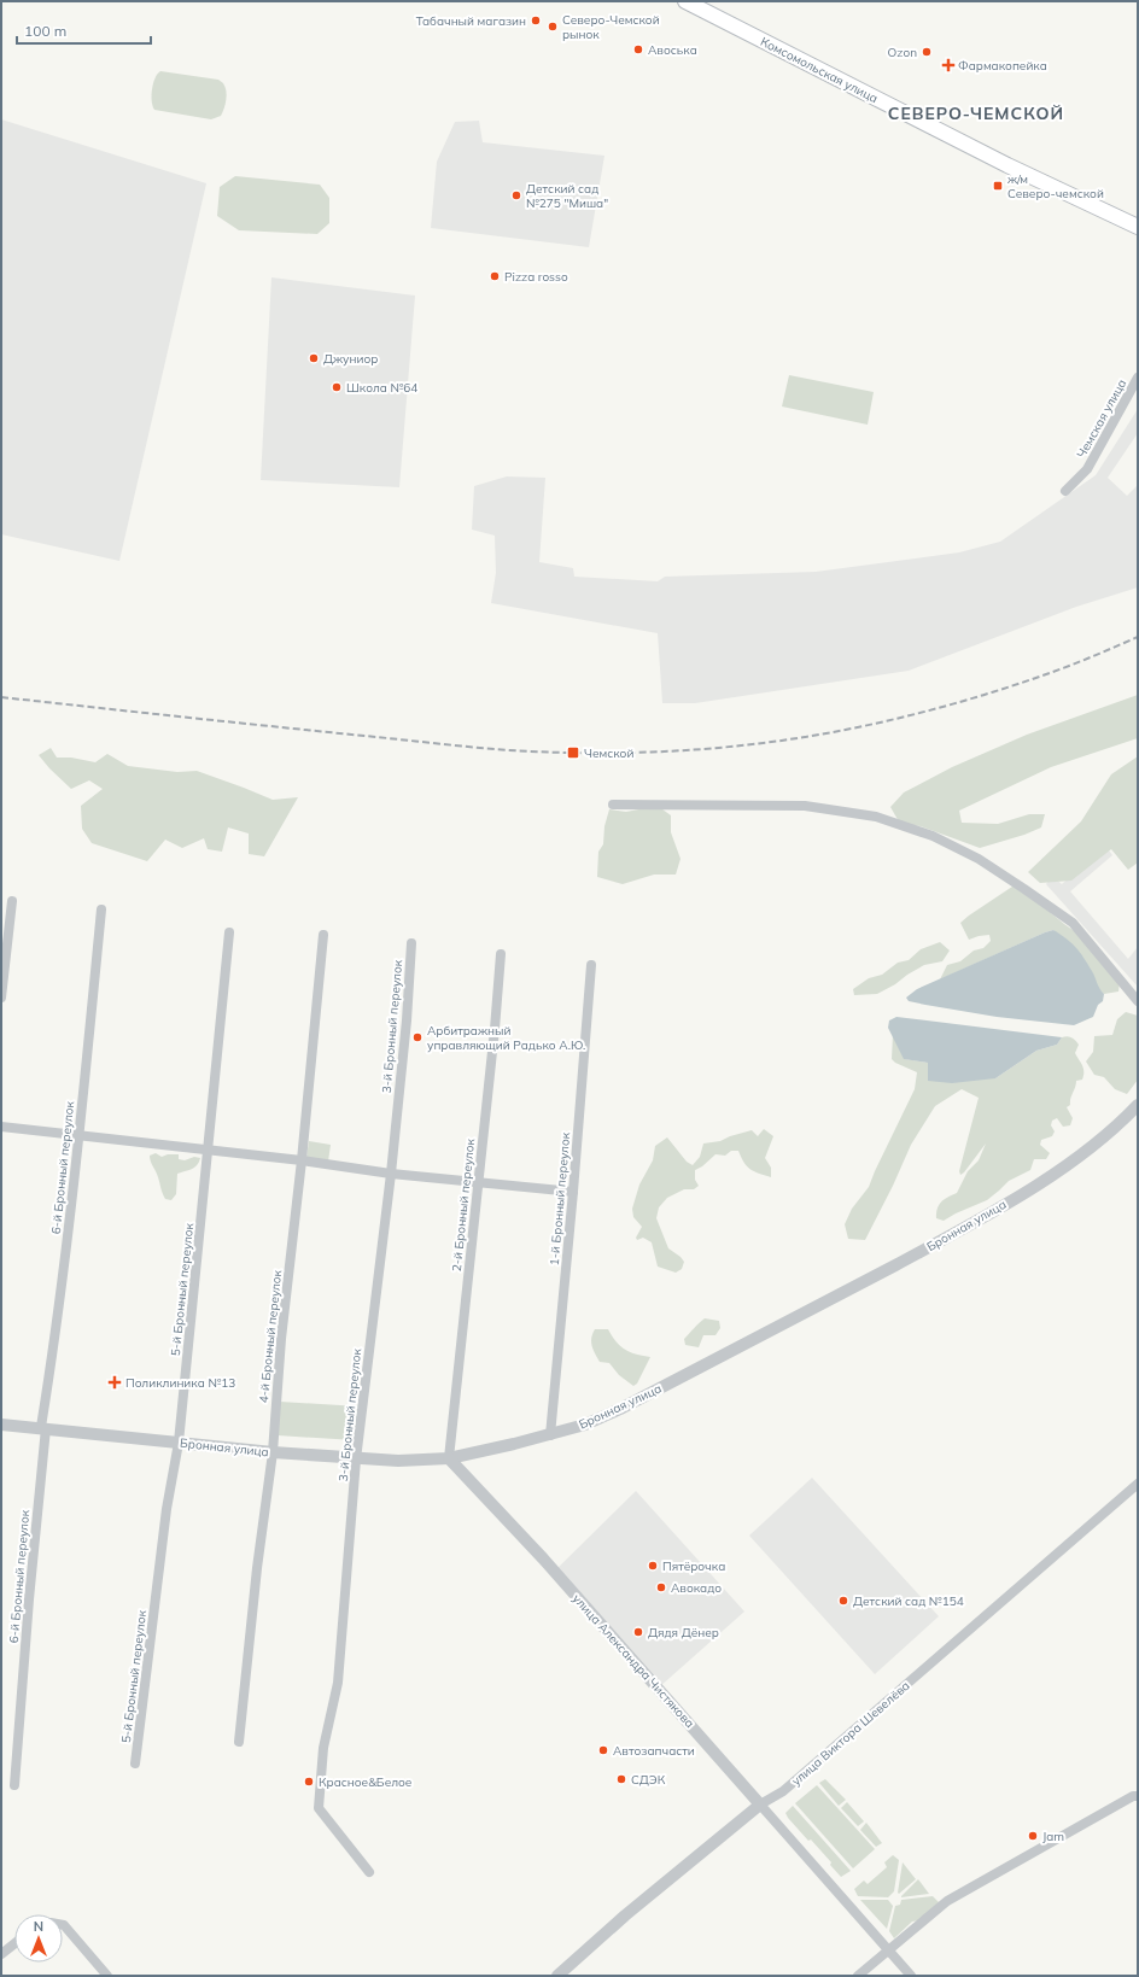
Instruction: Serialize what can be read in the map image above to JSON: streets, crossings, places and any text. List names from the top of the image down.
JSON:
{
  "streets": {
    "main road": ["Комсомольская улица"],
    "street": [
      "Чемская улица",
      "3-й Бронный переулок",
      "6-й Бронный переулок",
      "1-й Бронный переулок",
      "2-й Бронный переулок",
      "Бронная улица",
      "5-й Бронный переулок",
      "4-й Бронный переулок",
      "улица Александра Чистякова",
      "улица Виктора Шевелёва"
    ]
  },
  "crossings": [
    ["3-й Бронный переулок", "Бронная улица"],
    ["6-й Бронный переулок", "Бронная улица"],
    ["1-й Бронный переулок", "Бронная улица"],
    ["2-й Бронный переулок", "Бронная улица"],
    ["2-й Бронный переулок", "улица Александра Чистякова"],
    ["Бронная улица", "5-й Бронный переулок"],
    ["Бронная улица", "4-й Бронный переулок"],
    ["Бронная улица", "улица Александра Чистякова"],
    ["улица Александра Чистякова", "улица Виктора Шевелёва"]
  ],
  "districts": ["СЕВЕРО-ЧЕМСКОЙ"],
  "places": {
    "other": [
      "Табачный магазин",
      "Северо-Чемской рынок",
      "Авоська",
      "Ozon",
      "Детский сад №275 \"Миша\"",
      "Pizza rosso",
      "Джуниор",
      "Школа №64",
      "Арбитражный управляющий Радько А.Ю.",
      "Пятёрочка",
      "Авокадо",
      "Детский сад №154",
      "Дядя Дёнер",
      "Автозапчасти",
      "СДЭК",
      "Красное&Белое",
      "Jam"
    ],
    "health": ["Фармакопейка", "Поликлиника №13"],
    "transit": ["ж/м Северо-чемской", "Чемской"]
  },
  "scale_bar": "100 m",
  "north": "top"
}
